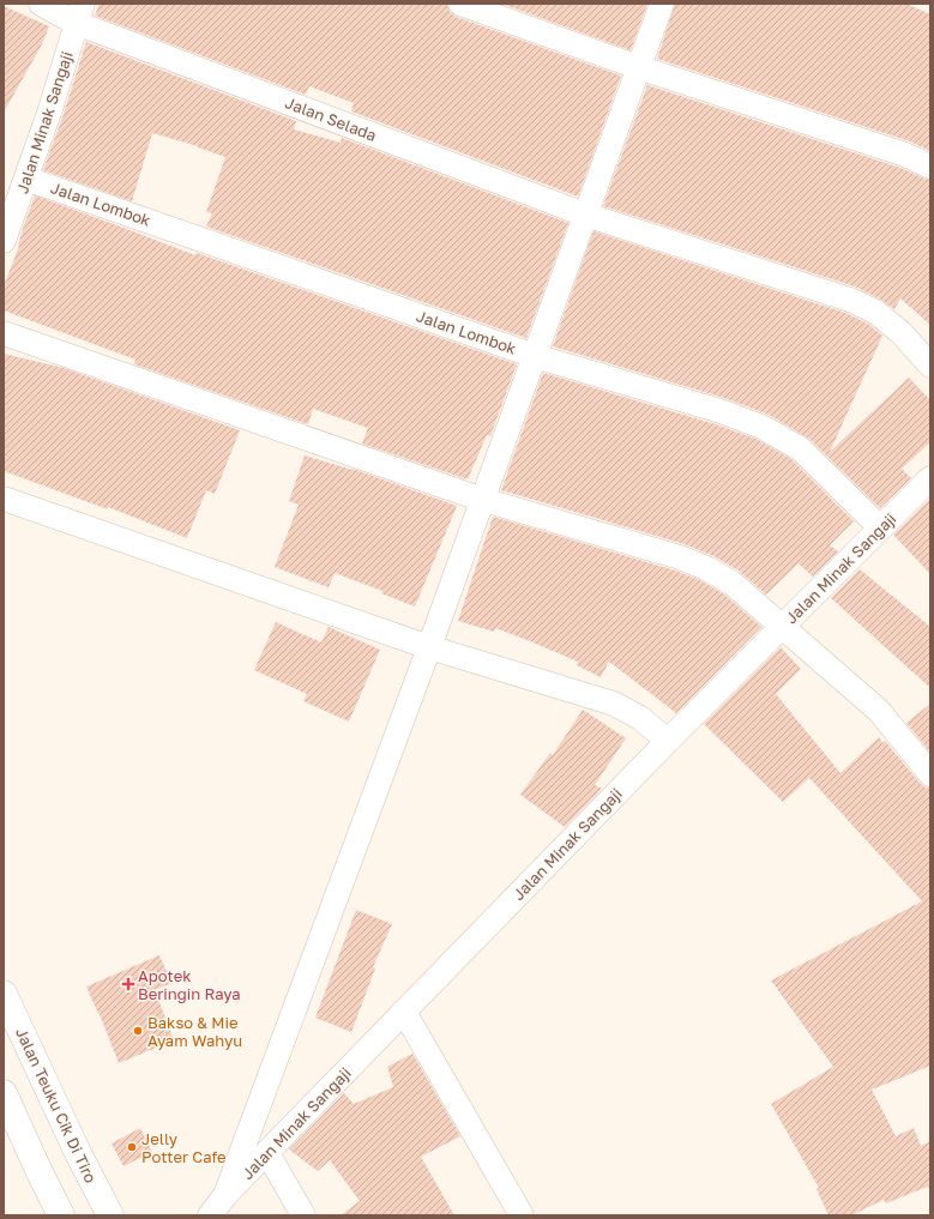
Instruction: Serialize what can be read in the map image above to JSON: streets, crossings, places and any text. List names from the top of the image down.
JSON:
{
  "streets": {
    "street": [
      "Jalan Selada",
      "Jalan Minak Sangaji",
      "Jalan Lombok",
      "Jalan Teuku Cik Di Tiro"
    ]
  },
  "crossings": [
    ["Jalan Selada", "Jalan Minak Sangaji"],
    ["Jalan Minak Sangaji", "Jalan Lombok"]
  ],
  "places": {
    "health": ["Apotek Beringin Raya"],
    "other": ["Bakso & Mie Ayam Wahyu", "Jelly Potter Cafe"]
  }
}
